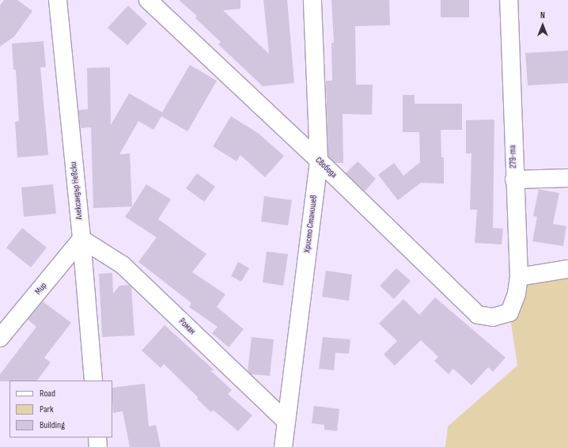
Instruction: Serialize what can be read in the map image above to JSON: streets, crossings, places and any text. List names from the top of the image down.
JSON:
{
  "streets": {
    "street": [
      "279-та",
      "Свобода",
      "Александър Невски",
      "Христо Станишев",
      "Мир",
      "Роман"
    ]
  },
  "crossings": [
    ["279-та", "Свобода"],
    ["Свобода", "Христо Станишев"],
    ["Александър Невски", "Мир"],
    ["Александър Невски", "Роман"],
    ["Христо Станишев", "Роман"],
    ["Мир", "Роман"]
  ],
  "legend": ["Road", "Park", "Building"],
  "north": "top"
}
